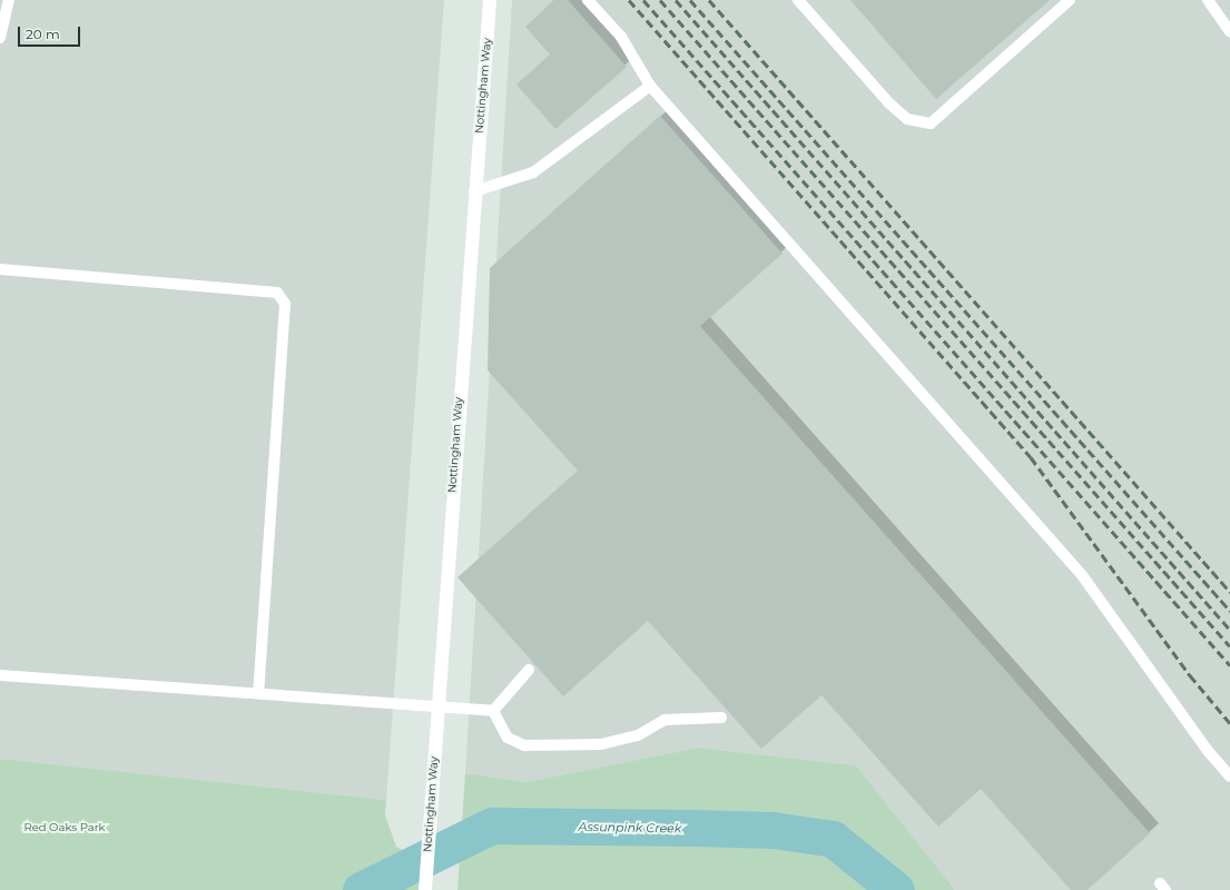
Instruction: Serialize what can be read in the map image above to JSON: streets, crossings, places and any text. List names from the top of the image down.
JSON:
{
  "streets": {
    "street": ["Nottingham Way"]
  },
  "water": ["Assunpink Creek"],
  "parks": ["Red Oaks Park"],
  "scale_bar": "20 m"
}
